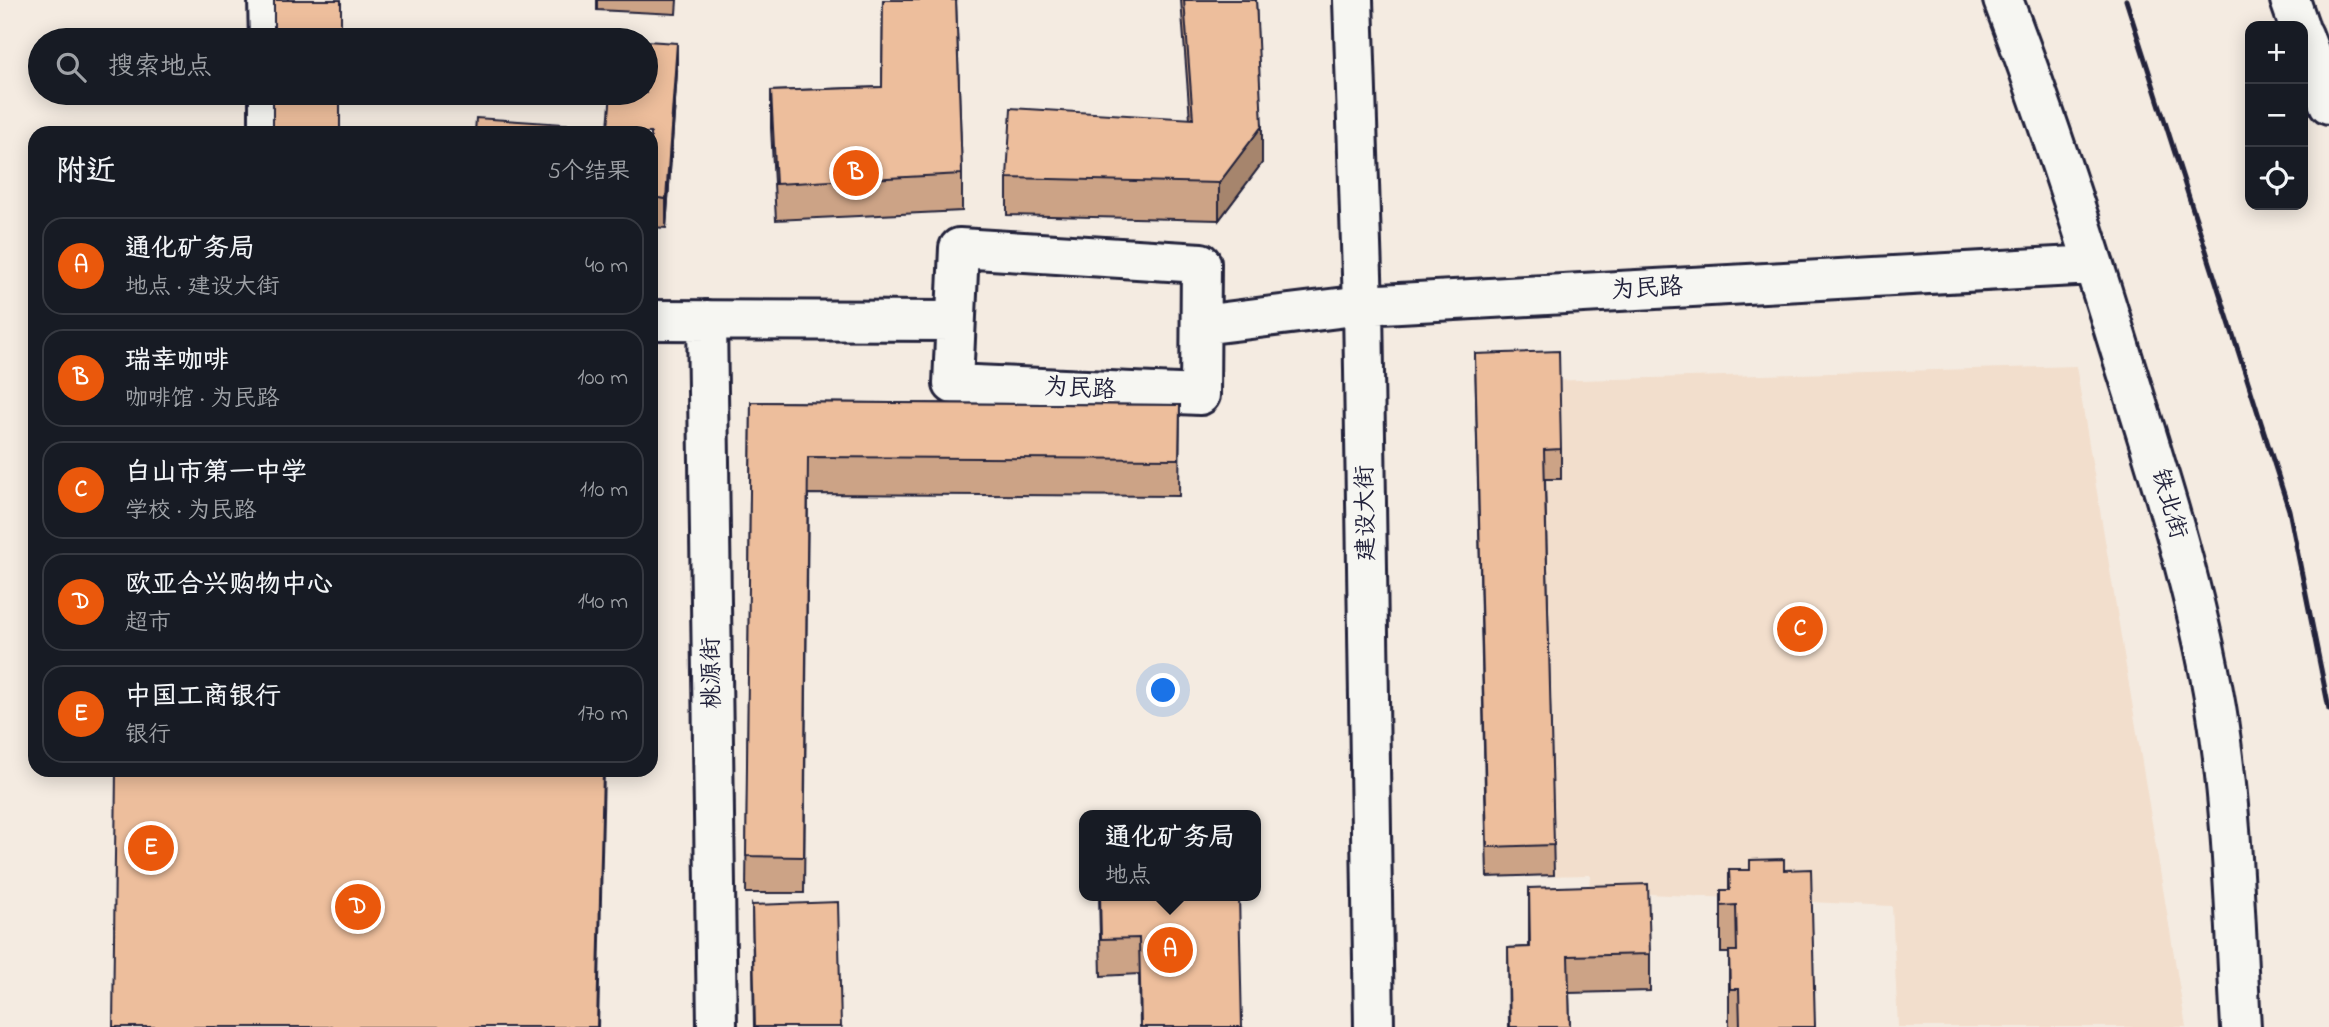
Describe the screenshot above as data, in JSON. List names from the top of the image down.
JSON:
{
  "streets": {
    "street": [
      "为民路",
      "铁北街",
      "建设大街",
      "桃源街"
    ]
  },
  "crossings": [
    ["为民路", "铁北街"],
    ["为民路", "建设大街"]
  ],
  "page": {
    "map_buttons": ["+", "−"],
    "search": "搜索地点",
    "heading": ["附近", "5个结果"],
    "pins": [
      "B",
      "C",
      "E",
      "D",
      "A"
    ],
    "list": [
      {
        "mark": "A",
        "name": "通化矿务局",
        "note": "地点 · 建设大街",
        "value": "40 m"
      },
      {
        "mark": "B",
        "name": "瑞幸咖啡",
        "note": "咖啡馆 · 为民路",
        "value": "100 m"
      },
      {
        "mark": "C",
        "name": "白山市第一中学",
        "note": "学校 · 为民路",
        "value": "110 m"
      },
      {
        "mark": "D",
        "name": "欧亚合兴购物中心",
        "note": "超市",
        "value": "140 m"
      },
      {
        "mark": "E",
        "name": "中国工商银行",
        "note": "银行",
        "value": "170 m"
      }
    ],
    "popup": ["通化矿务局", "地点"]
  }
}
